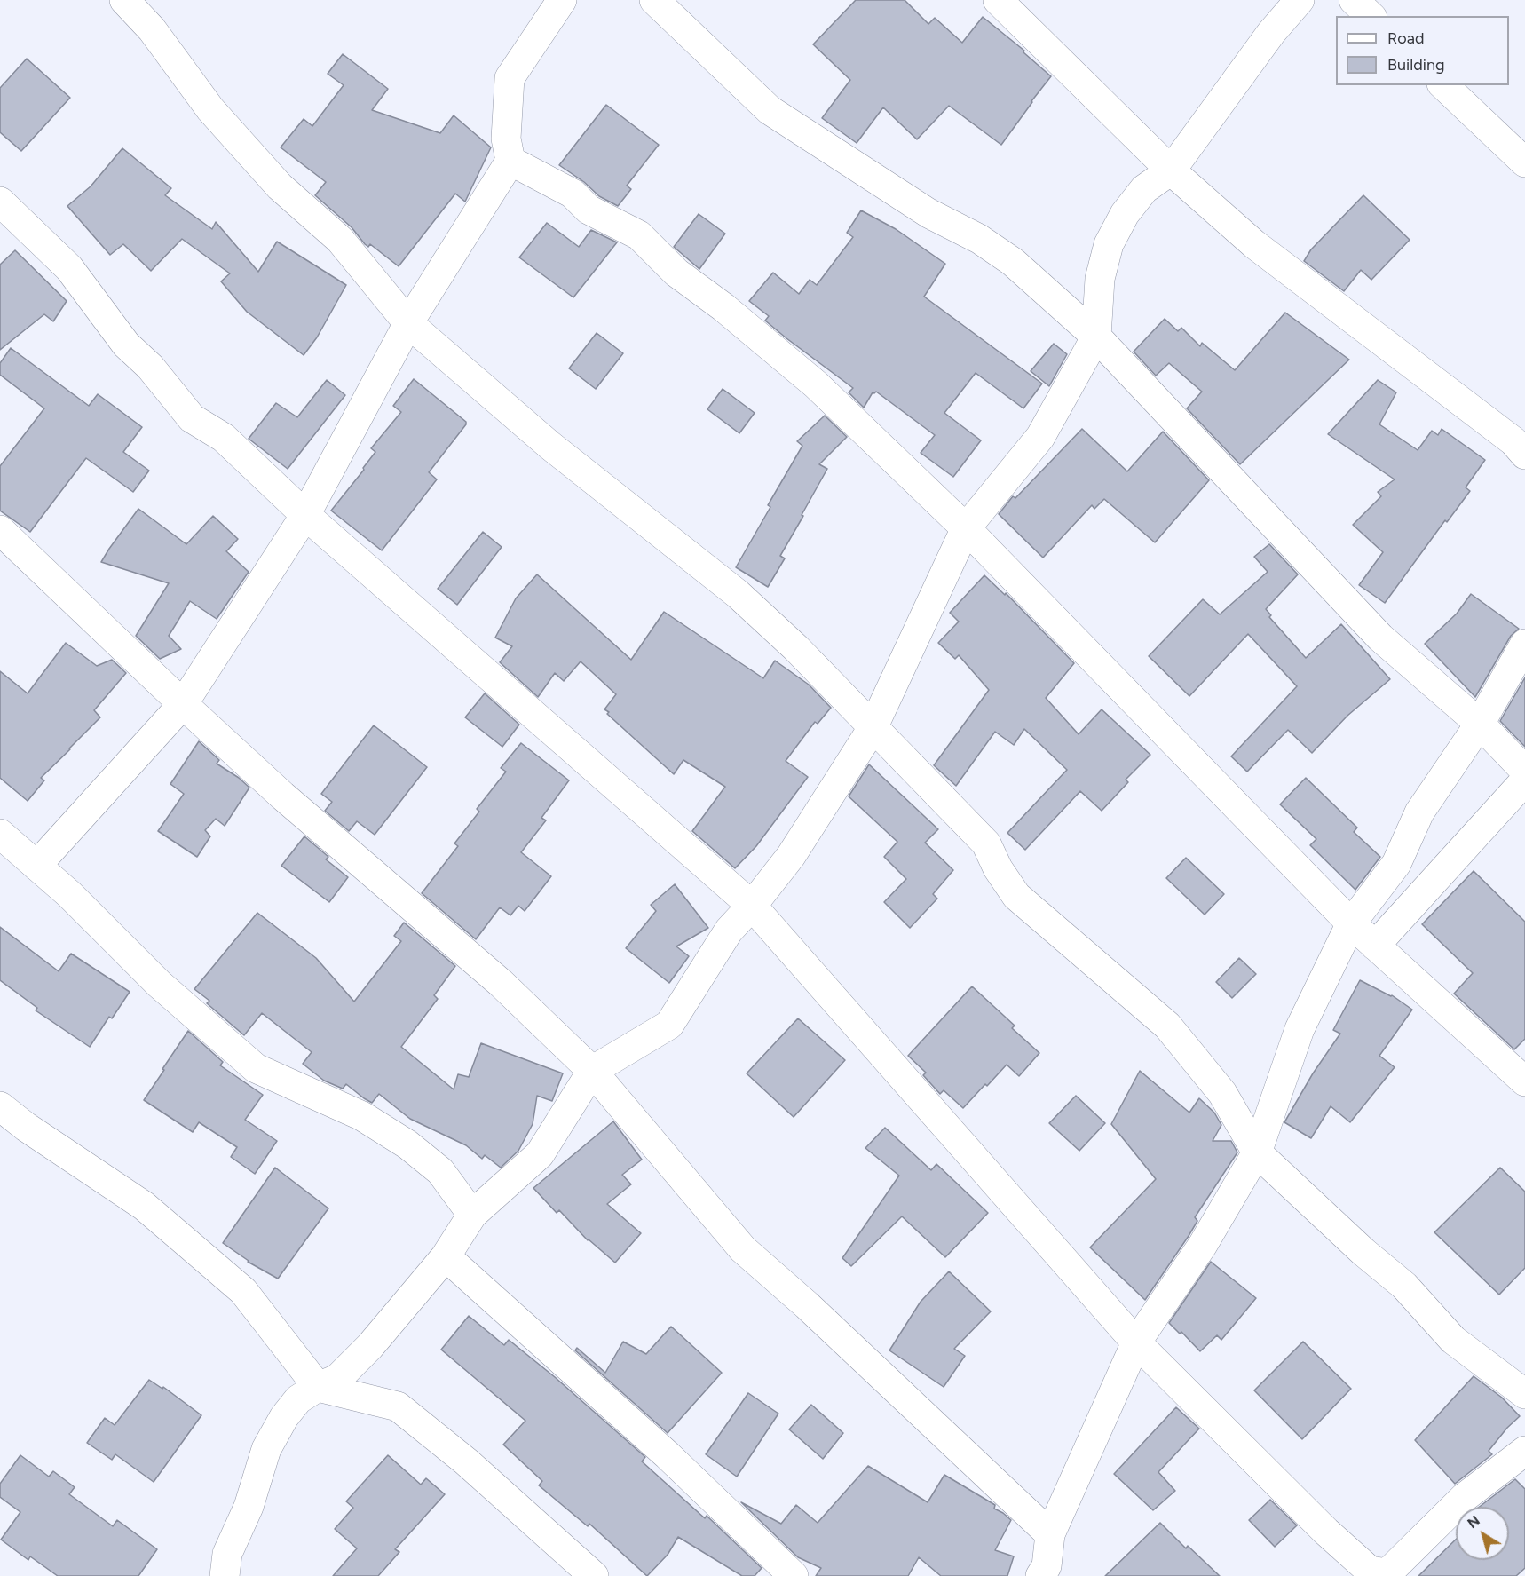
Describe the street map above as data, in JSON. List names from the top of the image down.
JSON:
{
  "legend": ["Road", "Building"],
  "north": "top left"
}
